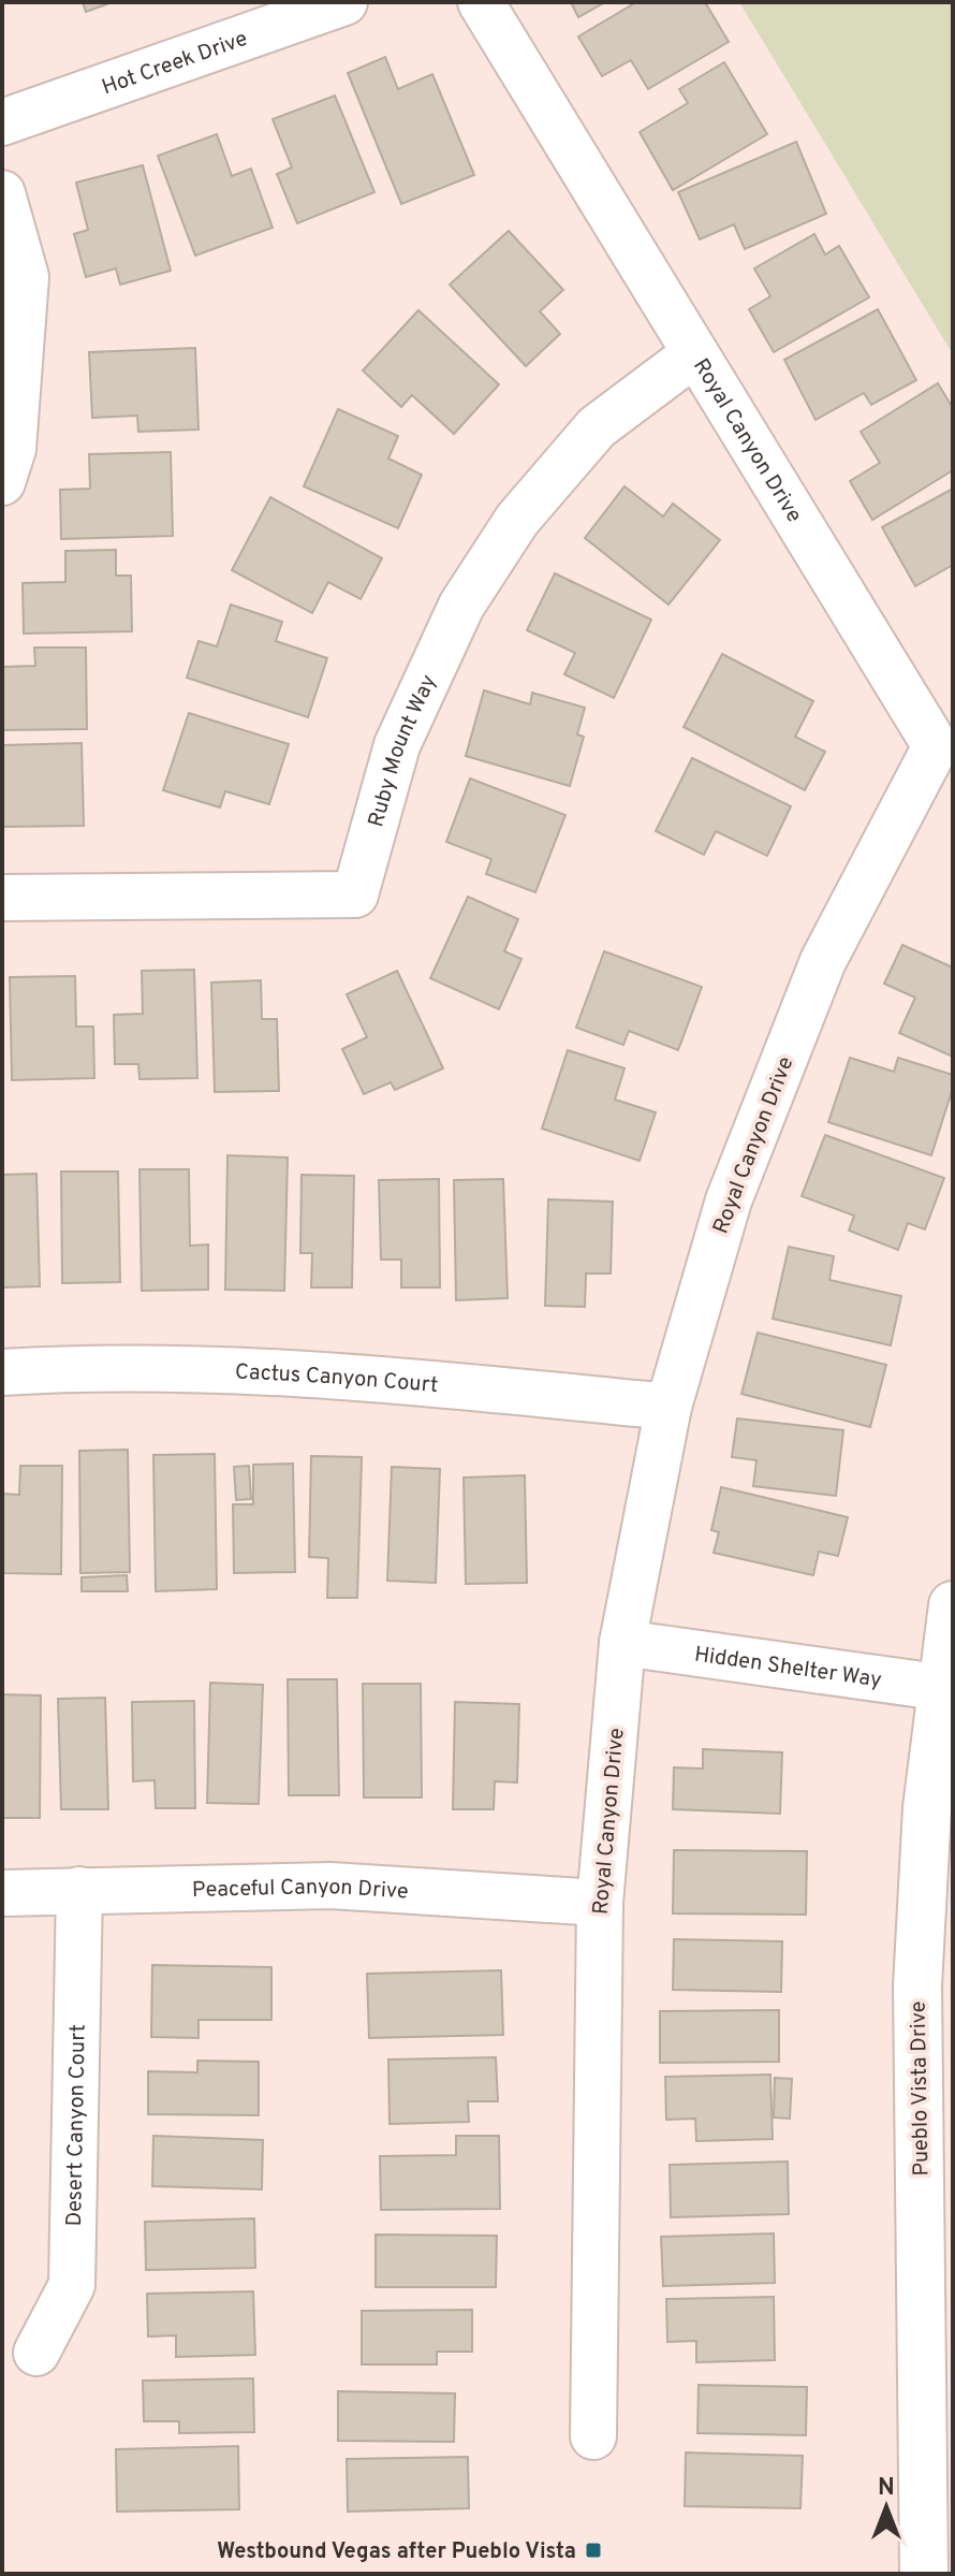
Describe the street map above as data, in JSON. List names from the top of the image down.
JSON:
{
  "streets": {
    "street": [
      "Hot Creek Drive",
      "Royal Canyon Drive",
      "Ruby Mount Way",
      "Cactus Canyon Court",
      "Hidden Shelter Way",
      "Peaceful Canyon Drive",
      "Pueblo Vista Drive",
      "Desert Canyon Court"
    ]
  },
  "crossings": [
    ["Royal Canyon Drive", "Ruby Mount Way"],
    ["Royal Canyon Drive", "Cactus Canyon Court"],
    ["Royal Canyon Drive", "Hidden Shelter Way"],
    ["Royal Canyon Drive", "Peaceful Canyon Drive"],
    ["Hidden Shelter Way", "Pueblo Vista Drive"],
    ["Peaceful Canyon Drive", "Desert Canyon Court"]
  ],
  "places": {
    "transit": ["Westbound Vegas after Pueblo Vista"]
  },
  "north": "top"
}
